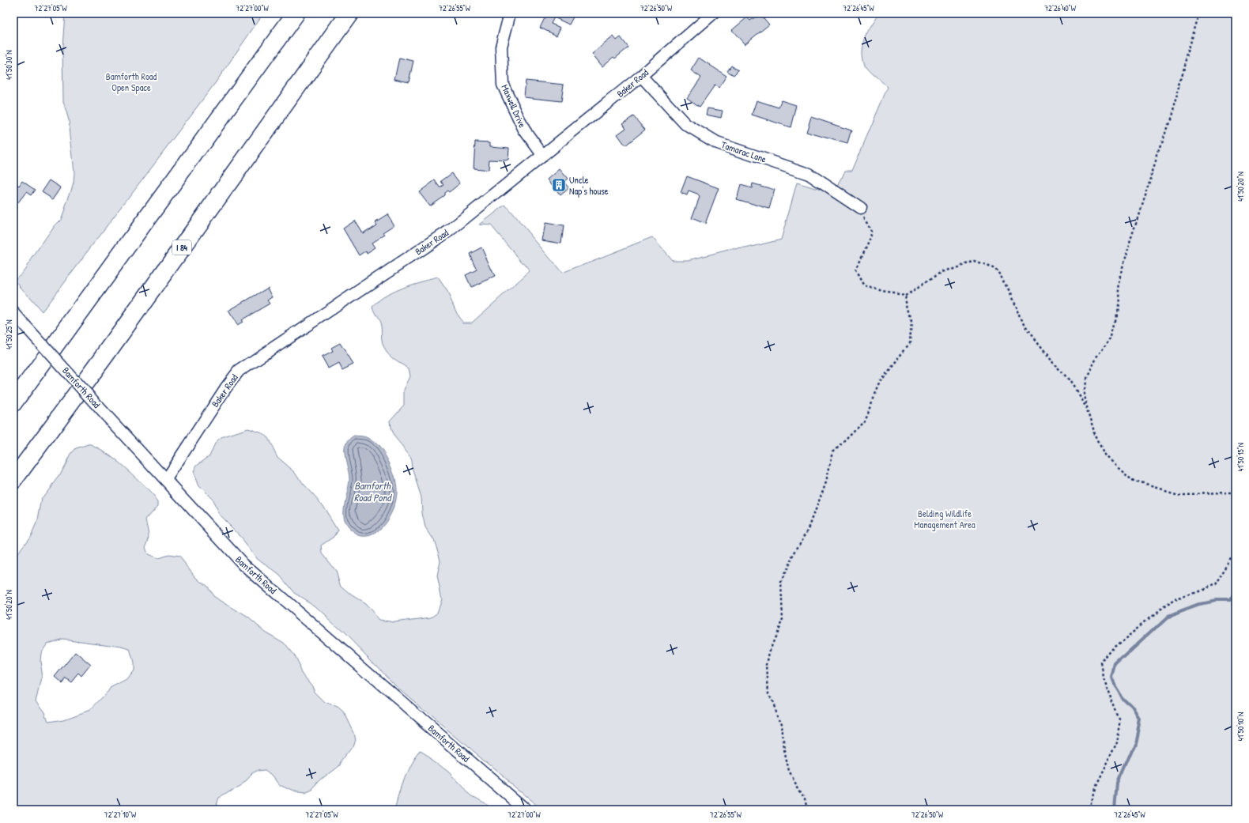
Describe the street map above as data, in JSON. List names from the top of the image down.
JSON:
{
  "streets": {
    "highway": ["I 84"],
    "street": [
      "Baker Road",
      "Maxwell Drive",
      "Tamarac Lane",
      "Bamforth Road"
    ]
  },
  "crossings": [
    ["Baker Road", "Maxwell Drive"],
    ["Baker Road", "Tamarac Lane"],
    ["Baker Road", "Bamforth Road"]
  ],
  "water": ["Bamforth Road Pond"],
  "parks": ["Bamforth Road Open Space", "Belding Wildlife Management Area"],
  "places": {
    "building": ["Uncle Nap's house"]
  },
  "coordinates": [
    "72°27'05\"W",
    "72°27'00\"W",
    "72°26'55\"W",
    "72°26'50\"W",
    "72°26'45\"W",
    "72°26'40\"W",
    "41°50'30\"N",
    "41°50'20\"N",
    "41°50'25\"N",
    "41°50'15\"N",
    "41°50'10\"N",
    "72°27'10\"W"
  ]
}
